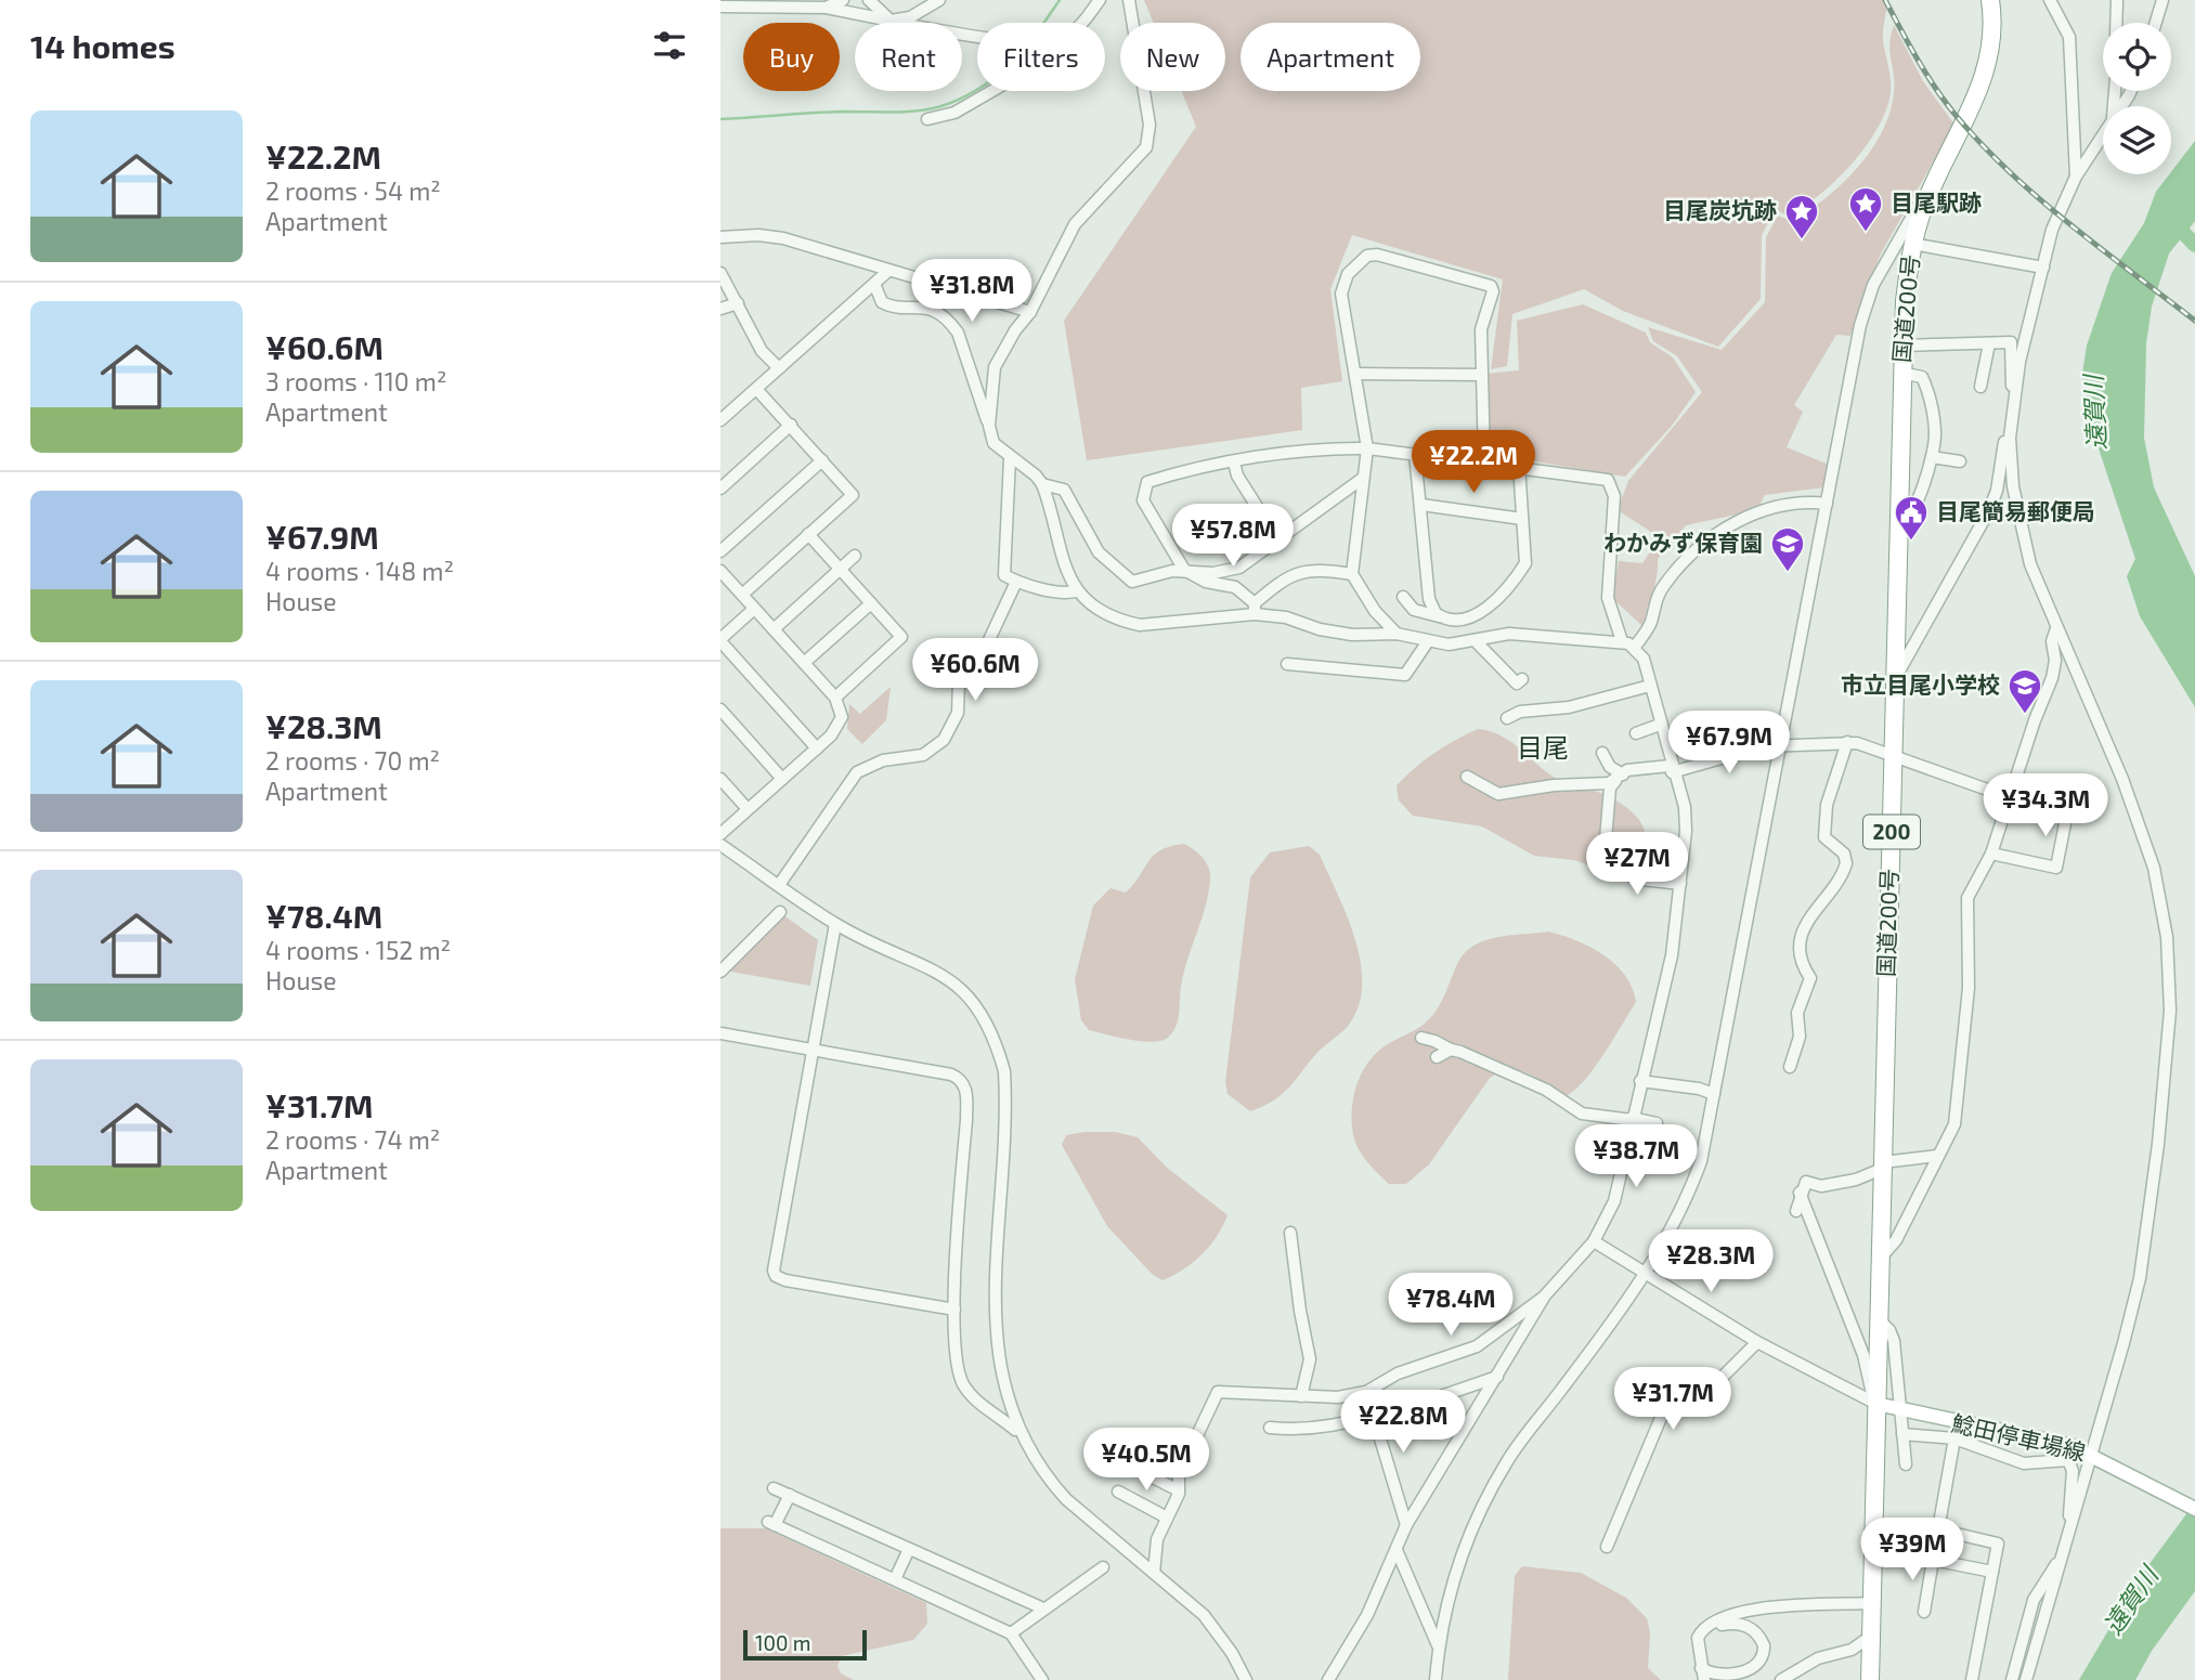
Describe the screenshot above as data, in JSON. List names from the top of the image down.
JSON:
{
  "streets": {
    "highway": ["国道200号", "200"],
    "main road": ["鯰田停車場線"]
  },
  "crossings": [
    ["国道200号", "鯰田停車場線"]
  ],
  "districts": ["目尾"],
  "water": ["遠賀川"],
  "places": {
    "place": ["目尾駅跡", "目尾炭坑跡"],
    "public building": ["目尾簡易郵便局"],
    "school or university": ["わかみず保育園", "市立目尾小学校"]
  },
  "scale_bar": "100 m",
  "page": {
    "heading": "14 homes",
    "chip": [
      "Buy",
      "Rent",
      "Filters",
      "New",
      "Apartment"
    ],
    "list": [
      {
        "name": "¥22.2M",
        "note": "2 rooms · 54 m² · Apartment"
      },
      {
        "name": "¥60.6M",
        "note": "3 rooms · 110 m² · Apartment"
      },
      {
        "name": "¥67.9M",
        "note": "4 rooms · 148 m² · House"
      },
      {
        "name": "¥28.3M",
        "note": "2 rooms · 70 m² · Apartment"
      },
      {
        "name": "¥78.4M",
        "note": "4 rooms · 152 m² · House"
      },
      {
        "name": "¥31.7M",
        "note": "2 rooms · 74 m² · Apartment"
      }
    ],
    "price": [
      "¥31.8M",
      "¥22.2M",
      "¥57.8M",
      "¥60.6M",
      "¥67.9M",
      "¥34.3M",
      "¥27M",
      "¥38.7M",
      "¥28.3M",
      "¥78.4M",
      "¥31.7M",
      "¥22.8M",
      "¥40.5M",
      "¥39M"
    ],
    "scale": "100 m"
  }
}
